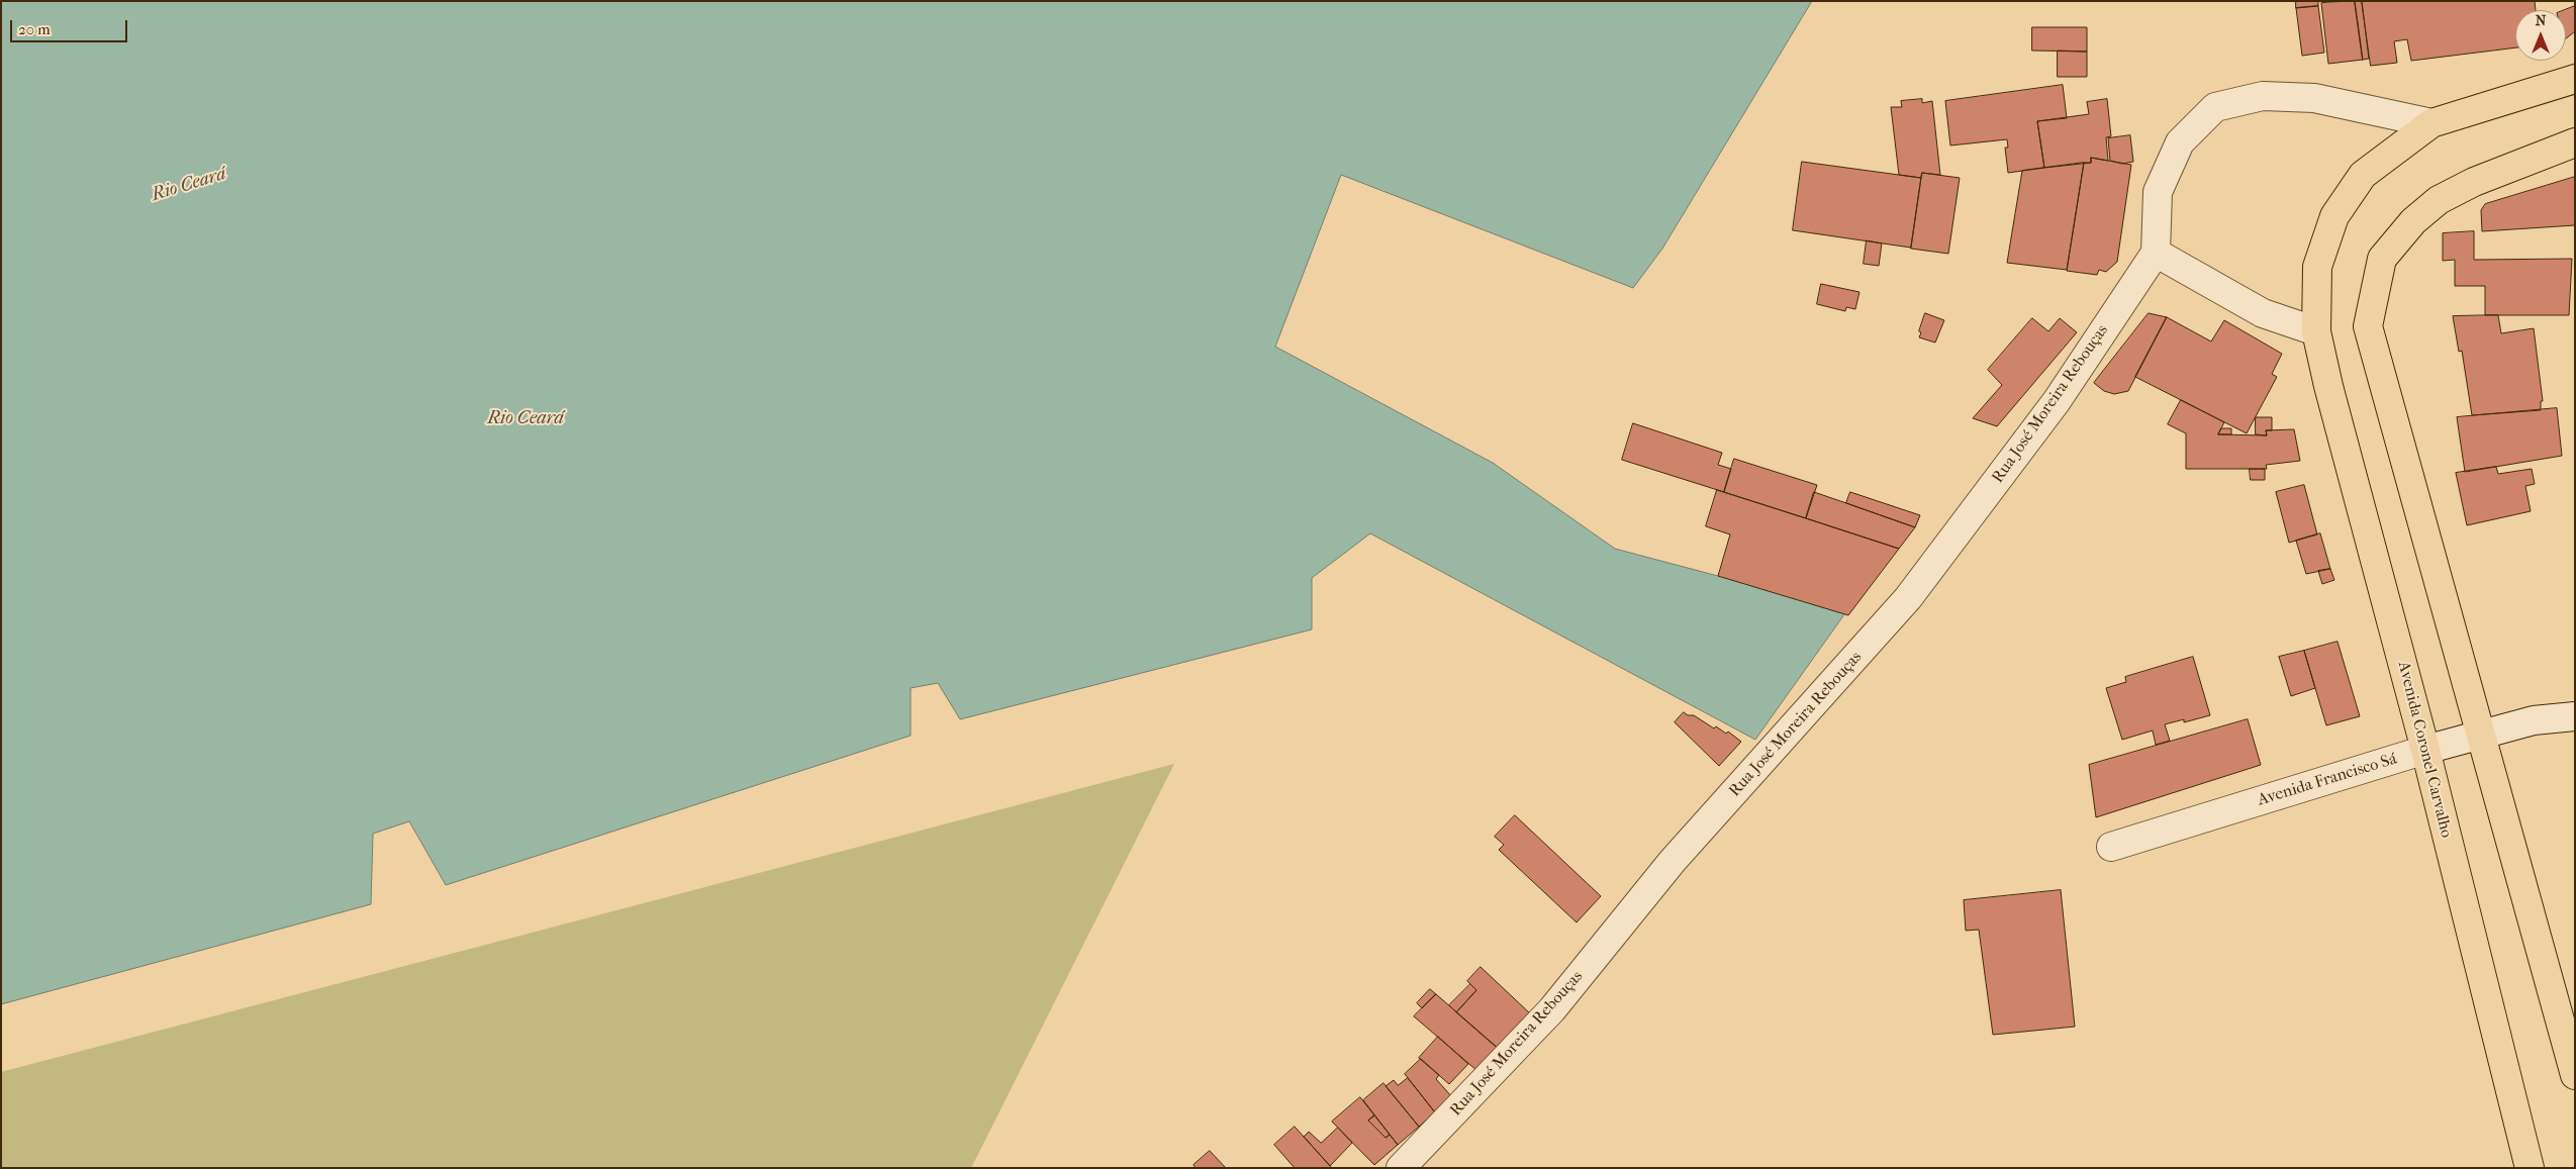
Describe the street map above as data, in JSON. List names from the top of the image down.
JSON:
{
  "streets": {
    "main road": ["Avenida Coronel Carvalho"],
    "street": ["Rua José Moreira Rebouças", "Avenida Francisco Sá"]
  },
  "crossings": [
    ["Avenida Coronel Carvalho", "Avenida Francisco Sá"]
  ],
  "water": ["Rio Ceará"],
  "scale_bar": "20 m",
  "north": "top"
}
